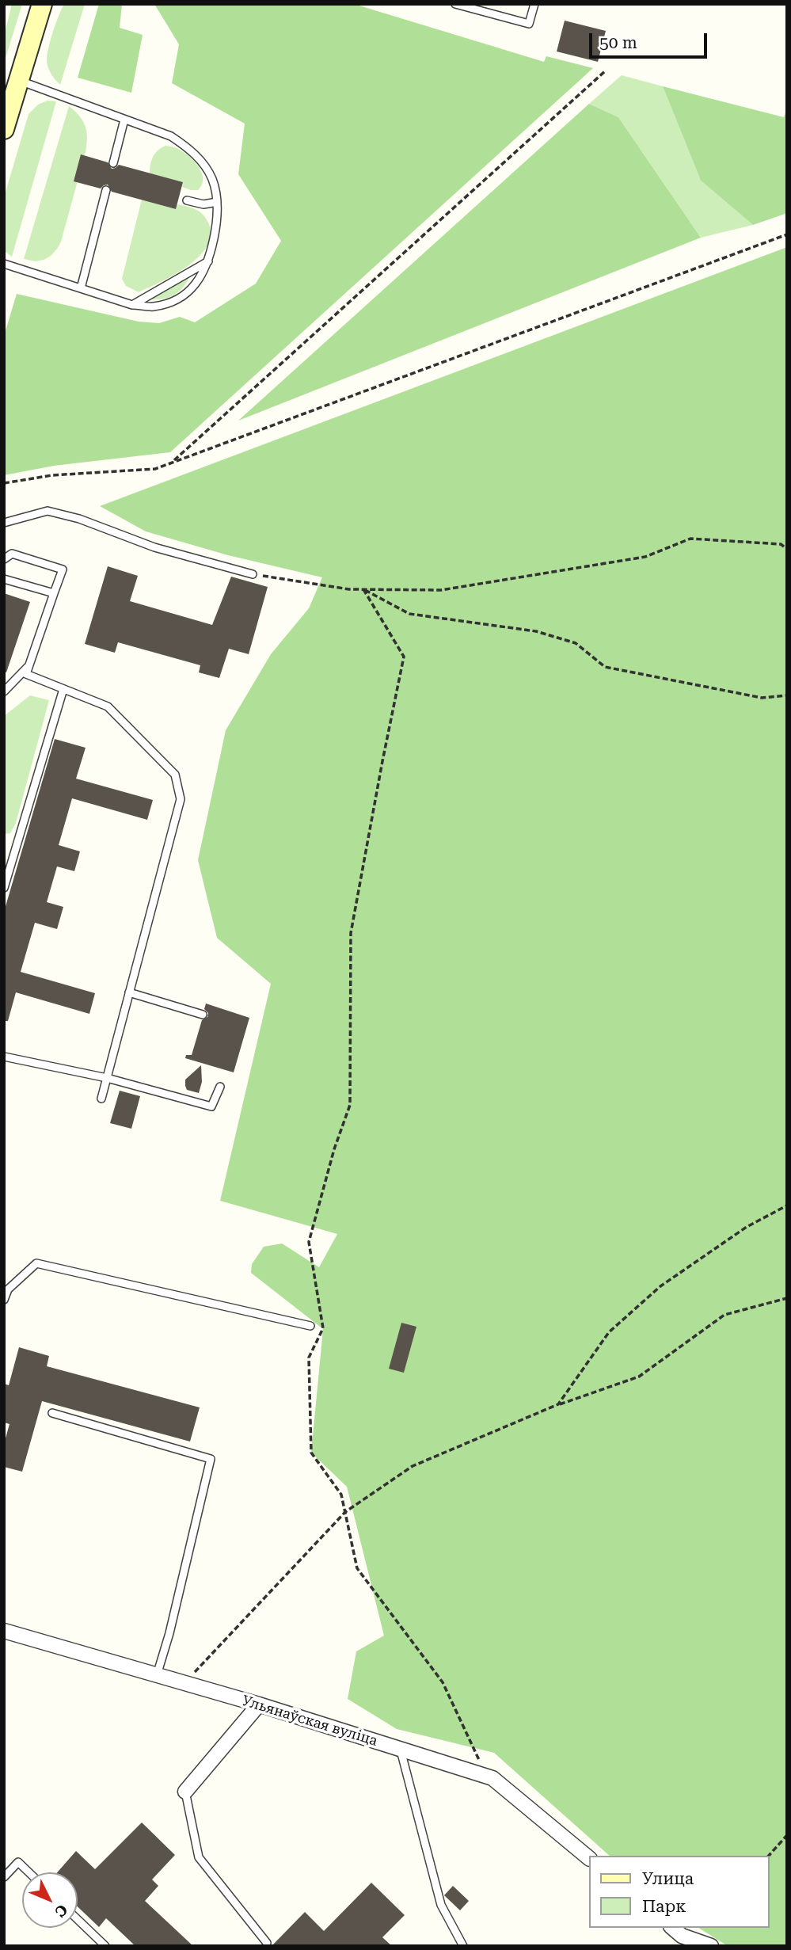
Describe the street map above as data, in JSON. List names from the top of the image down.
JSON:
{
  "streets": {
    "street": ["Ульянаўская вуліца"]
  },
  "legend": ["Улица", "Парк"],
  "scale_bar": "50 m",
  "north": "bottom right"
}
